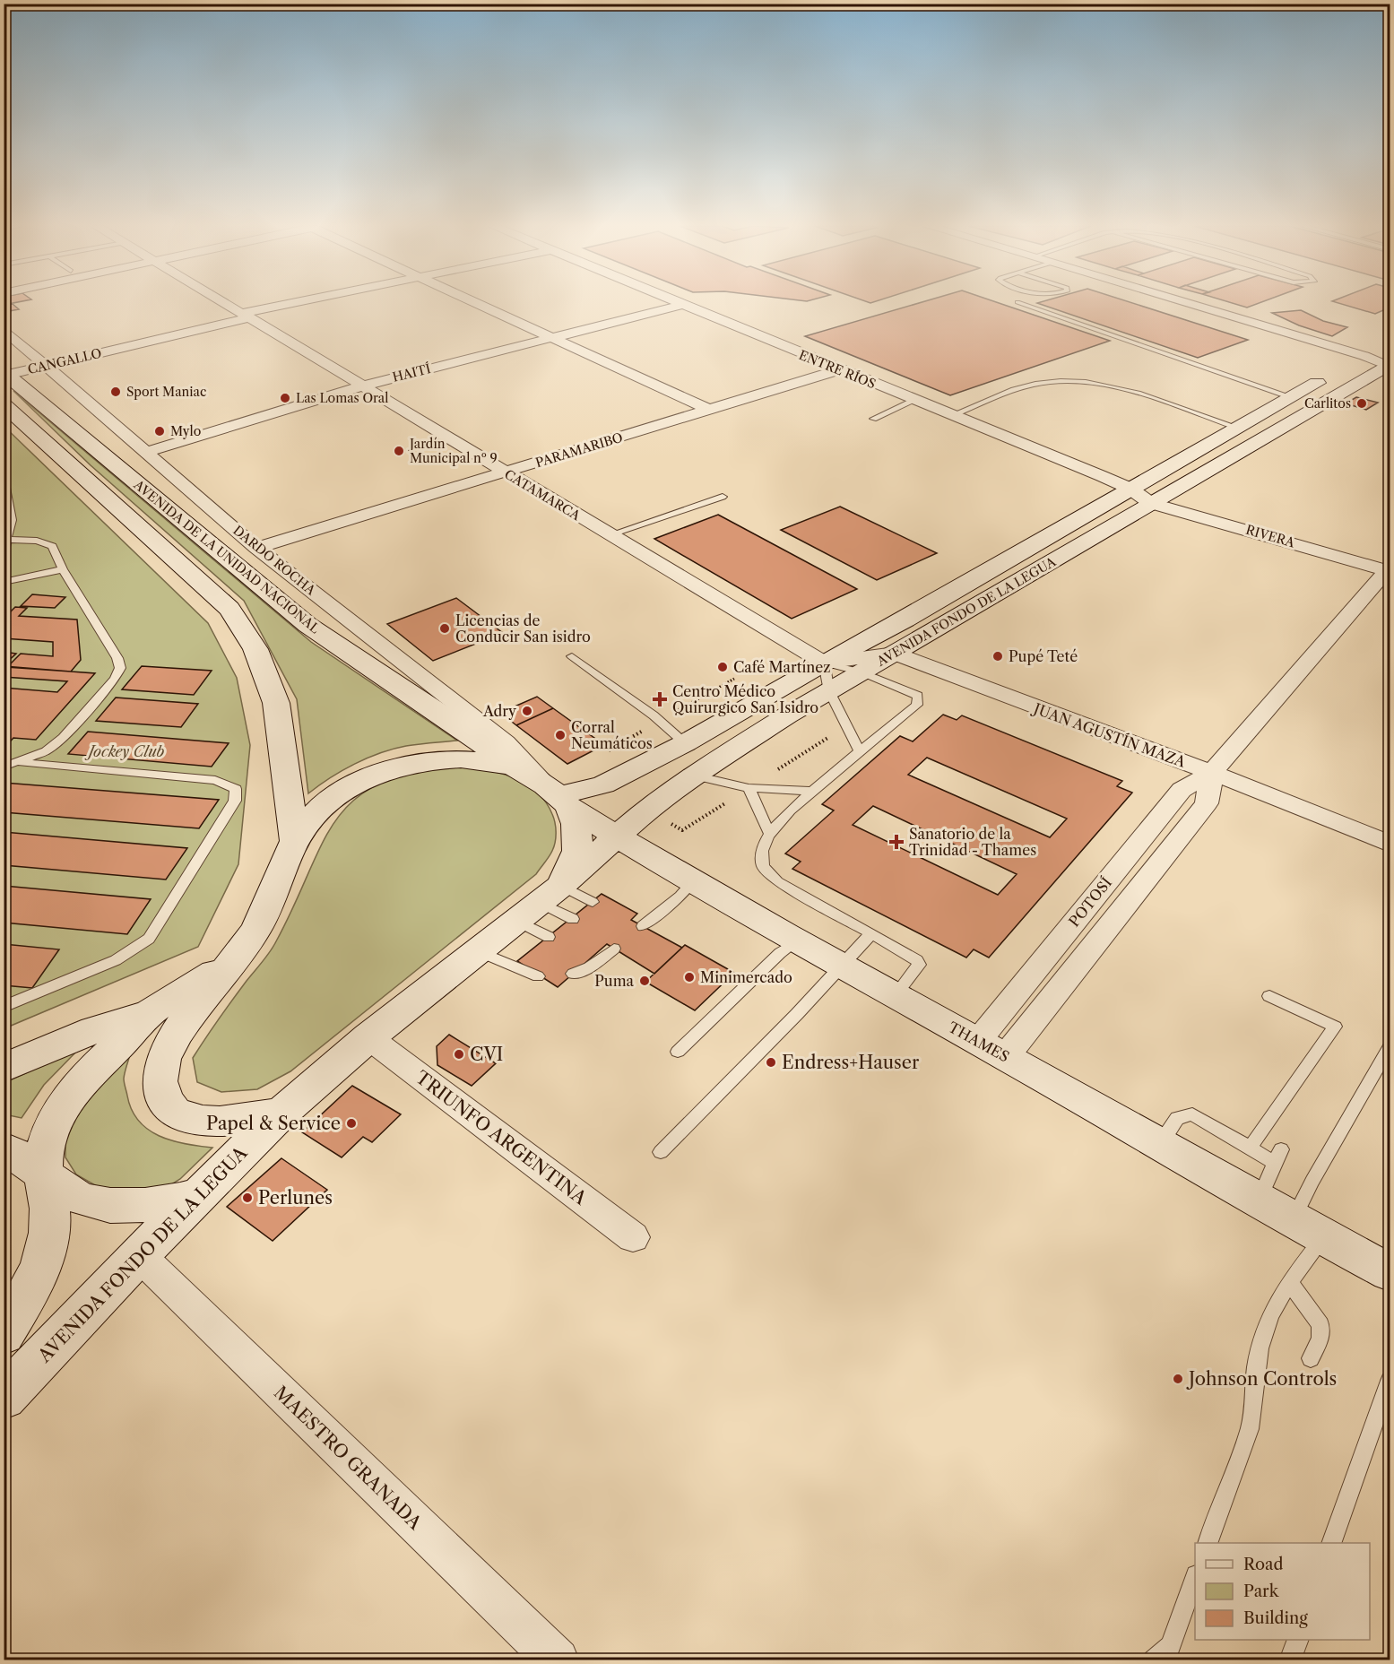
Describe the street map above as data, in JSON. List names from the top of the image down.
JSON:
{
  "streets": {
    "main road": ["AVENIDA DE LA UNIDAD NACIONAL", "AVENIDA FONDO DE LA LEGUA", "THAMES"],
    "street": [
      "CANGALLO",
      "ENTRE RÍOS",
      "HAITÍ",
      "PARAMARIBO",
      "CATAMARCA",
      "RIVERA",
      "DARDO ROCHA",
      "JUAN AGUSTÍN MAZA",
      "POTOSÍ",
      "TRIUNFO ARGENTINA",
      "MAESTRO GRANADA"
    ]
  },
  "crossings": [
    ["CANGALLO", "CATAMARCA"],
    ["CANGALLO", "AVENIDA DE LA UNIDAD NACIONAL"],
    ["CANGALLO", "DARDO ROCHA"],
    ["ENTRE RÍOS", "HAITÍ"],
    ["ENTRE RÍOS", "PARAMARIBO"],
    ["ENTRE RÍOS", "RIVERA"],
    ["ENTRE RÍOS", "AVENIDA FONDO DE LA LEGUA"],
    ["HAITÍ", "CATAMARCA"],
    ["HAITÍ", "DARDO ROCHA"],
    ["PARAMARIBO", "CATAMARCA"],
    ["PARAMARIBO", "DARDO ROCHA"],
    ["CATAMARCA", "AVENIDA FONDO DE LA LEGUA"],
    ["CATAMARCA", "JUAN AGUSTÍN MAZA"],
    ["RIVERA", "AVENIDA FONDO DE LA LEGUA"],
    ["AVENIDA DE LA UNIDAD NACIONAL", "THAMES"],
    ["DARDO ROCHA", "AVENIDA FONDO DE LA LEGUA"],
    ["DARDO ROCHA", "THAMES"],
    ["AVENIDA FONDO DE LA LEGUA", "JUAN AGUSTÍN MAZA"],
    ["AVENIDA FONDO DE LA LEGUA", "THAMES"],
    ["AVENIDA FONDO DE LA LEGUA", "TRIUNFO ARGENTINA"],
    ["AVENIDA FONDO DE LA LEGUA", "MAESTRO GRANADA"],
    ["JUAN AGUSTÍN MAZA", "POTOSÍ"],
    ["POTOSÍ", "THAMES"]
  ],
  "parks": ["Jockey Club"],
  "places": {
    "other": [
      "Sport Maniac",
      "Las Lomas Oral",
      "Carlitos",
      "Mylo",
      "Jardín Municipal nº 9",
      "Licencias de Conducir San isidro",
      "Pupé Teté",
      "Café Martínez",
      "Adry",
      "Corral Neumáticos",
      "Minimercado",
      "Puma",
      "CVI",
      "Endress+Hauser",
      "Papel & Service",
      "Perlunes",
      "Johnson Controls"
    ],
    "health": ["Centro Médico Quirurgico San Isidro", "Sanatorio de la Trinidad - Thames"]
  },
  "legend": ["Road", "Park", "Building"]
}
